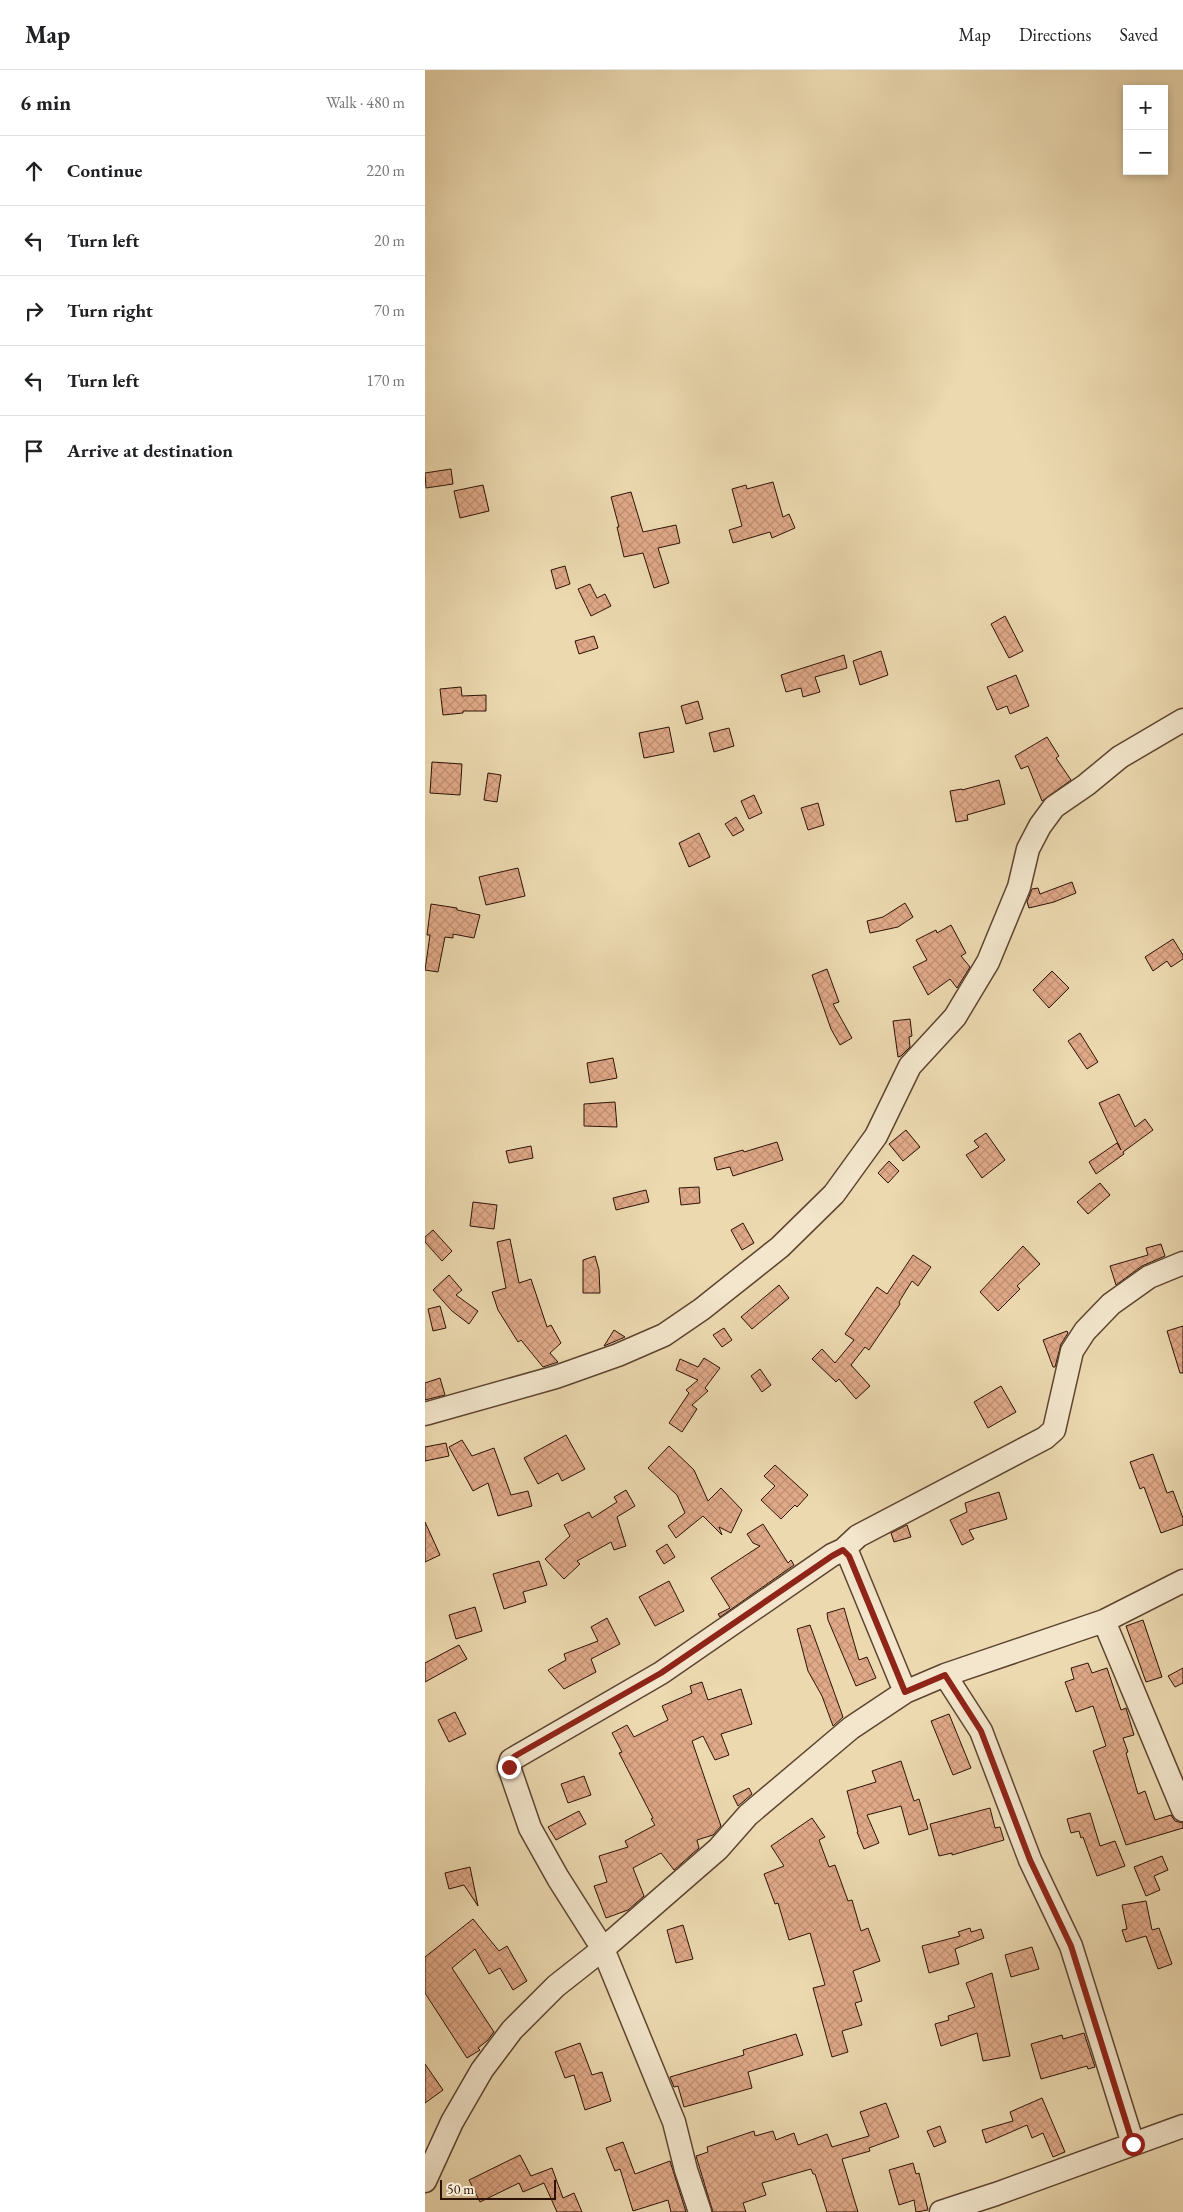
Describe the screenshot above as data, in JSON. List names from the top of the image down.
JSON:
{
  "scale_bar": "50 m",
  "page": {
    "header": "Map",
    "nav": ["Map", "Directions", "Saved"],
    "heading": ["6 min", "Walk · 480 m"],
    "map_buttons": ["+", "−"],
    "list": [
      ["Continue", "220 m"],
      ["Turn left", "20 m"],
      ["Turn right", "70 m"],
      ["Turn left", "170 m"],
      "Arrive at destination"
    ],
    "scale": "50 m"
  }
}
